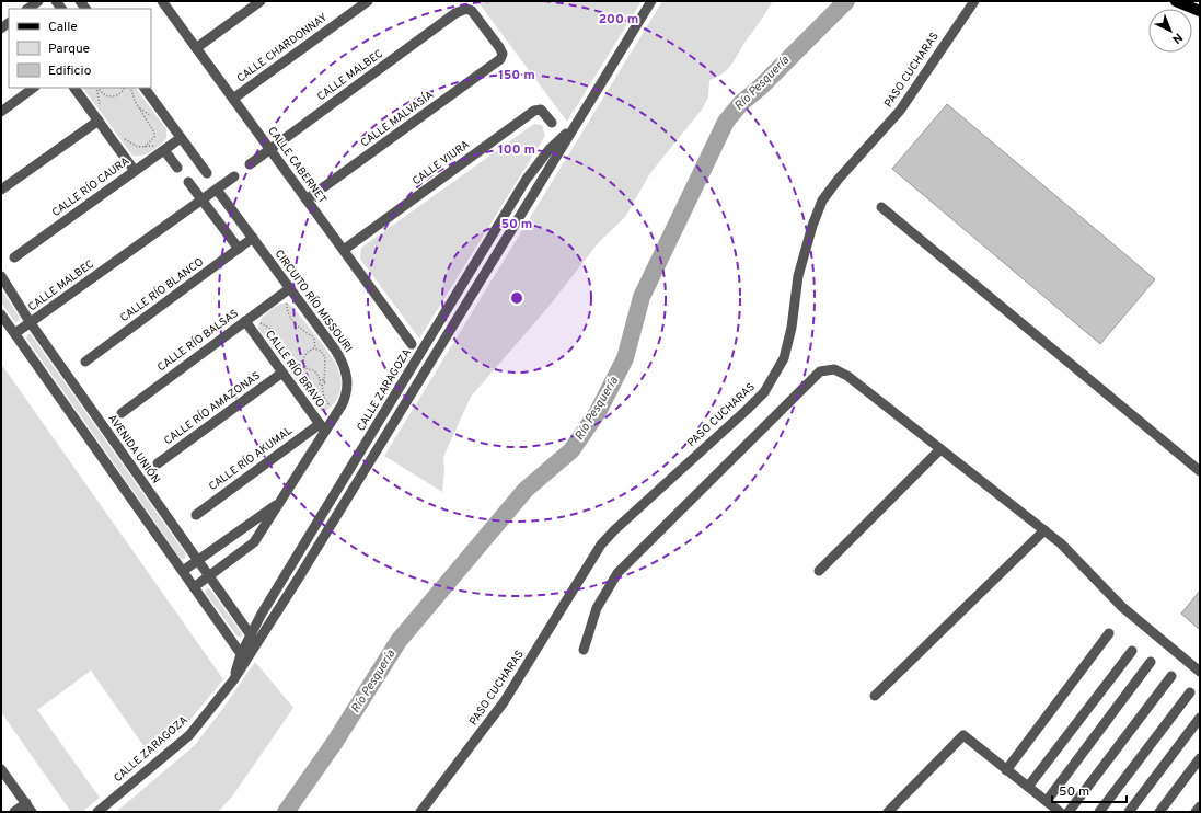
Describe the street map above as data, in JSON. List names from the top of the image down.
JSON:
{
  "streets": {
    "street": [
      "CALLE CHARDONNAY",
      "PASO CUCHARAS",
      "CALLE MALBEC",
      "CALLE MALVASÍA",
      "CALLE VIURA",
      "CALLE CABERNET",
      "CALLE RÍO CAURA",
      "CALLE RÍO BLANCO",
      "CIRCUITO RÍO MISSOURI",
      "CALLE RÍO BALSAS",
      "CALLE RÍO BRAVO",
      "CALLE ZARAGOZA",
      "CALLE RÍO AMAZONAS",
      "AVENIDA UNIÓN",
      "CALLE RÍO AKUMAL"
    ]
  },
  "crossings": [
    ["CALLE CHARDONNAY", "CALLE CABERNET"],
    ["CALLE MALBEC", "CALLE MALVASÍA"],
    ["CALLE MALBEC", "CALLE CABERNET"],
    ["CALLE MALBEC", "CIRCUITO RÍO MISSOURI"],
    ["CALLE MALBEC", "AVENIDA UNIÓN"],
    ["CALLE MALVASÍA", "CALLE CABERNET"],
    ["CALLE VIURA", "CALLE CABERNET"],
    ["CALLE RÍO BLANCO", "CIRCUITO RÍO MISSOURI"],
    ["CIRCUITO RÍO MISSOURI", "CALLE RÍO BALSAS"],
    ["CIRCUITO RÍO MISSOURI", "CALLE RÍO BRAVO"],
    ["CIRCUITO RÍO MISSOURI", "AVENIDA UNIÓN"],
    ["CIRCUITO RÍO MISSOURI", "CALLE RÍO AKUMAL"],
    ["CALLE RÍO BALSAS", "CALLE RÍO BRAVO"],
    ["CALLE RÍO BRAVO", "CALLE RÍO AMAZONAS"],
    ["CALLE RÍO BRAVO", "CALLE RÍO AKUMAL"],
    ["CALLE ZARAGOZA", "AVENIDA UNIÓN"]
  ],
  "water": ["Río Pesquería"],
  "legend": ["Calle", "Parque", "Edificio"],
  "scale_bar": "50 m",
  "north": "bottom right",
  "rings": [
    "200 m",
    "150 m",
    "100 m",
    "50 m"
  ]
}
